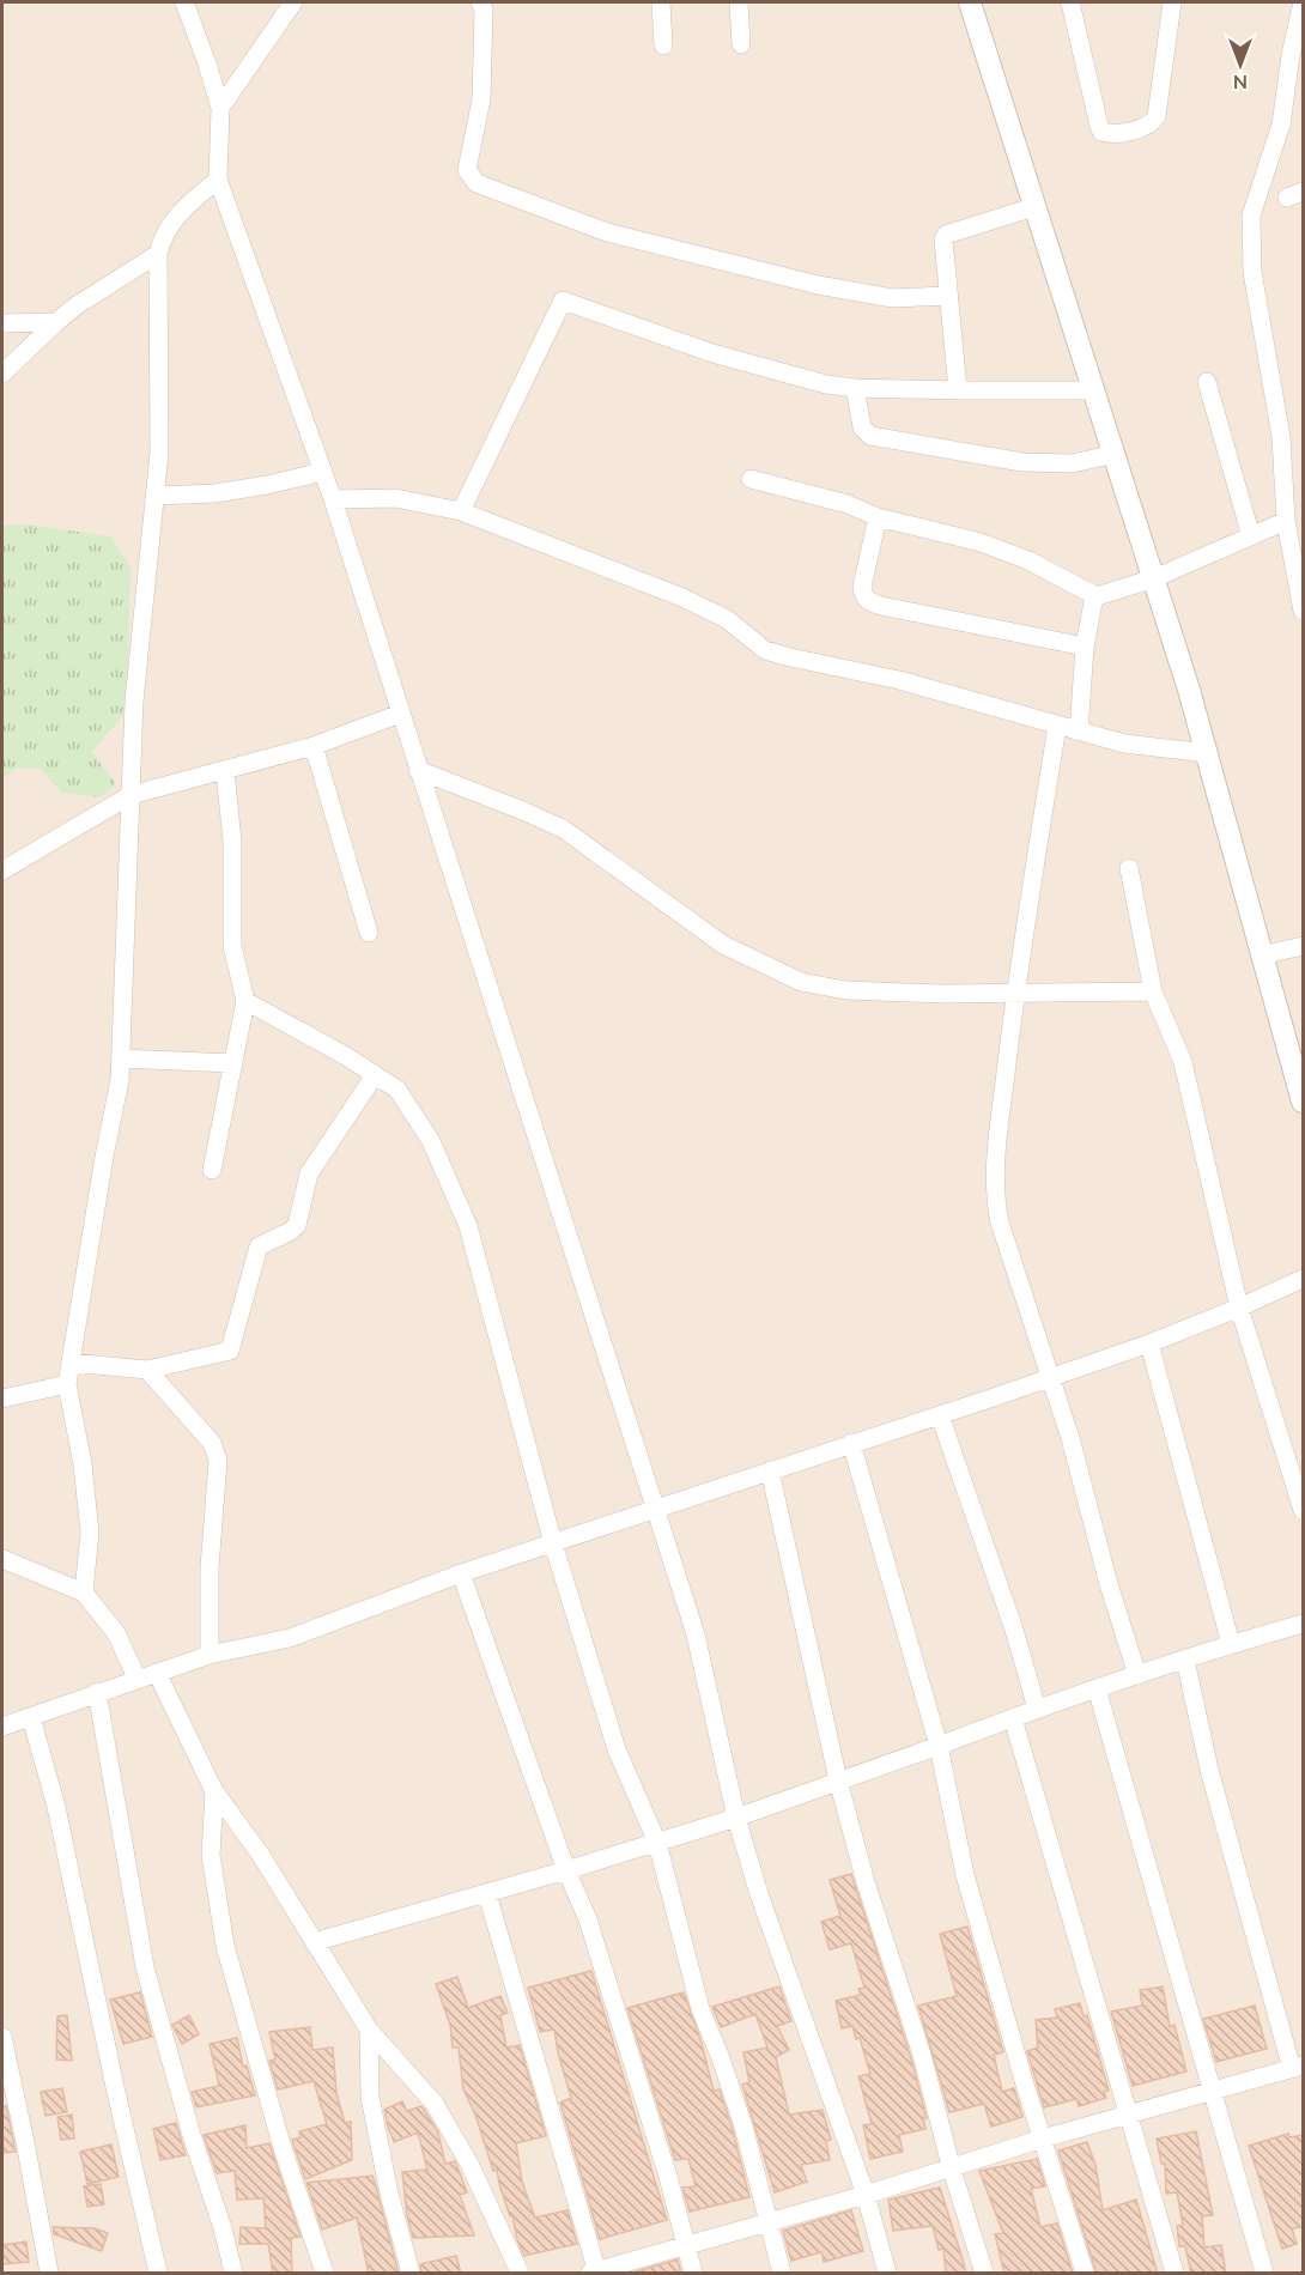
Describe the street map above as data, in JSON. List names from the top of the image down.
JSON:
{
  "north": "bottom"
}
